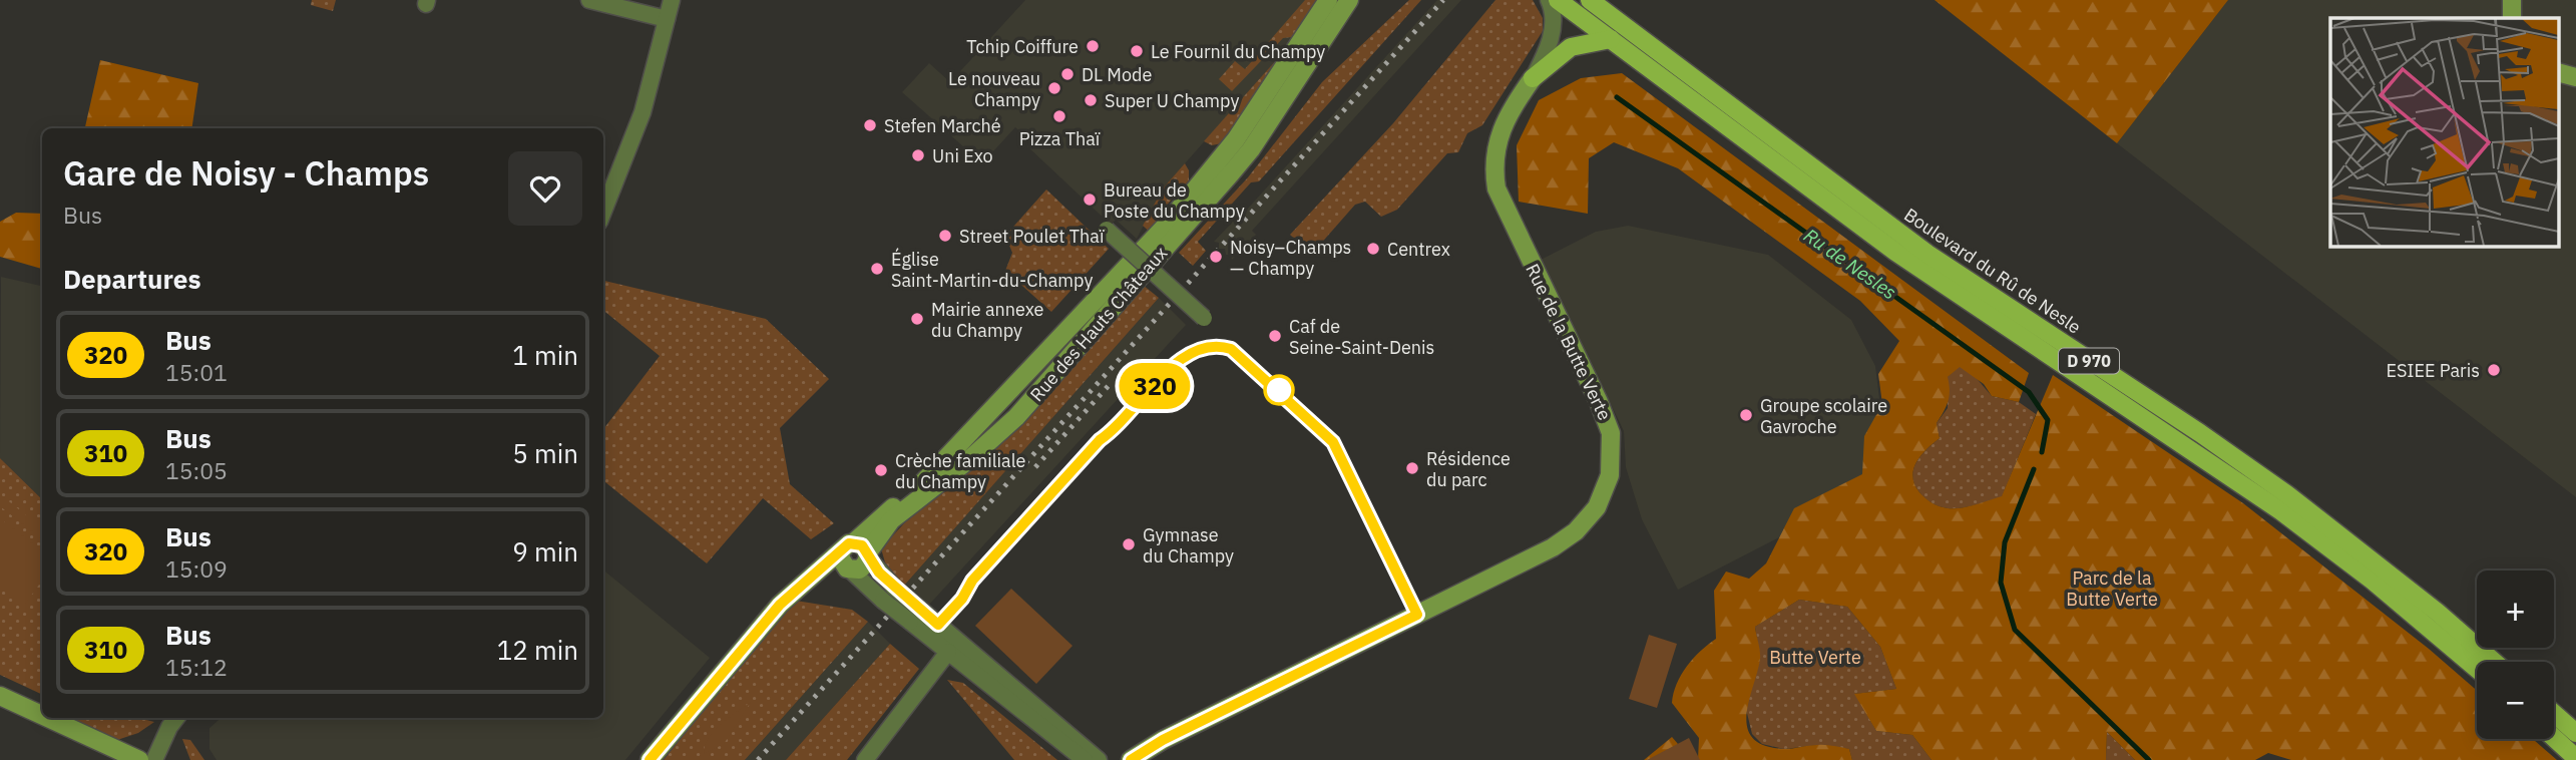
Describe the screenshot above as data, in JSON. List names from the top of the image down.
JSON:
{
  "streets": {
    "main road": ["Boulevard du Rû de Nesle", "D 970"],
    "street": ["Rue des Hauts Châteaux", "Rue de la Butte Verte"]
  },
  "water": ["Ru de Nesles"],
  "parks": ["Parc de la Butte Verte", "Butte Verte"],
  "places": [
    "Tchip Coiffure",
    "Le Fournil du Champy",
    "DL Mode",
    "Le nouveau Champy",
    "Super U Champy",
    "Pizza Thaï",
    "Stefen Marché",
    "Uni Exo",
    "Bureau de Poste du Champy",
    "Street Poulet Thaï",
    "Centrex",
    "Noisy–Champs — Champy",
    "Église Saint-Martin-du-Champy",
    "Mairie annexe du Champy",
    "Caf de Seine-Saint-Denis",
    "ESIEE Paris",
    "Groupe scolaire Gavroche",
    "Résidence du parc",
    "Crèche familiale du Champy",
    "Gymnase du Champy"
  ],
  "lines": ["bus line 320"],
  "page": {
    "on_map": "320",
    "heading": [
      ["Gare de Noisy - Champs", "Bus"],
      "Departures"
    ],
    "list": [
      {
        "mark": "320",
        "name": "Bus",
        "note": "15:01",
        "value": "1 min"
      },
      {
        "mark": "310",
        "name": "Bus",
        "note": "15:05",
        "value": "5 min"
      },
      {
        "mark": "320",
        "name": "Bus",
        "note": "15:09",
        "value": "9 min"
      },
      {
        "mark": "310",
        "name": "Bus",
        "note": "15:12",
        "value": "12 min"
      }
    ],
    "map_buttons": ["+", "−"]
  }
}
